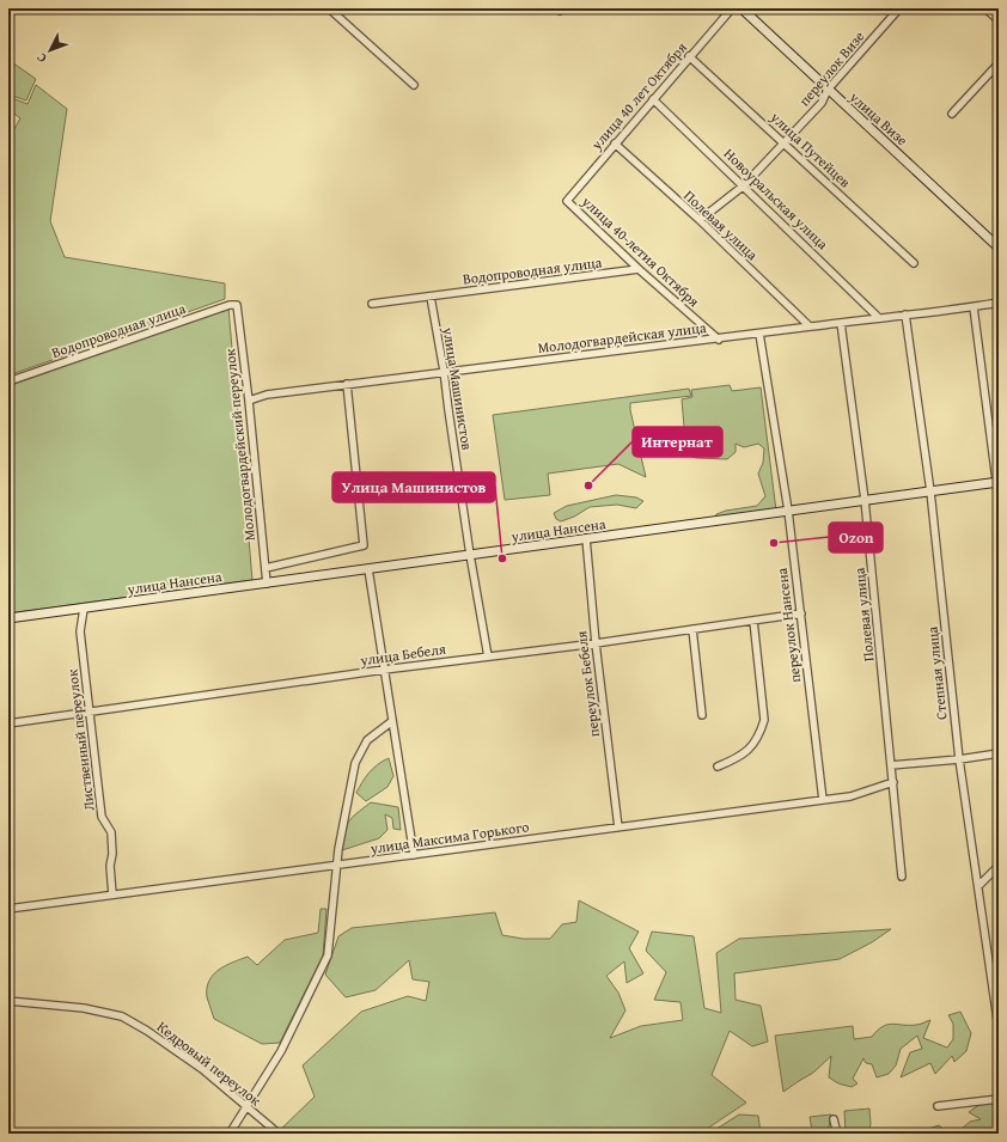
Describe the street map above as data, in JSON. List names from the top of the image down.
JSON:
{
  "streets": {
    "main road": ["улица Визе", "улица Нансена"],
    "street": [
      "переулок Визе",
      "улица 40 лет Октября",
      "улица Путейцев",
      "Новоуральская улица",
      "Полевая улица",
      "улица 40-летия Октября",
      "Водопроводная улица",
      "Молодогвардейская улица",
      "улица Машинистов",
      "Молодогвардейский переулок",
      "переулок Нансена",
      "улица Бебеля",
      "Степная улица",
      "переулок Бебеля",
      "Лиственный переулок",
      "улица Максима Горького",
      "Кедровый переулок"
    ]
  },
  "crossings": [
    ["переулок Визе", "улица Визе"],
    ["переулок Визе", "улица Путейцев"],
    ["переулок Визе", "Новоуральская улица"],
    ["переулок Визе", "Полевая улица"],
    ["улица 40 лет Октября", "улица Путейцев"],
    ["улица 40 лет Октября", "Новоуральская улица"],
    ["улица 40 лет Октября", "Полевая улица"],
    ["улица 40 лет Октября", "улица 40-летия Октября"],
    ["Новоуральская улица", "Молодогвардейская улица"],
    ["Полевая улица", "Молодогвардейская улица"],
    ["Полевая улица", "улица Нансена"],
    ["Полевая улица", "улица Максима Горького"],
    ["улица 40-летия Октября", "Водопроводная улица"],
    ["улица 40-летия Октября", "Молодогвардейская улица"],
    ["Водопроводная улица", "улица Машинистов"],
    ["Водопроводная улица", "Молодогвардейский переулок"],
    ["Молодогвардейская улица", "улица Машинистов"],
    ["Молодогвардейская улица", "Молодогвардейский переулок"],
    ["Молодогвардейская улица", "переулок Нансена"],
    ["Молодогвардейская улица", "Степная улица"],
    ["улица Машинистов", "улица Нансена"],
    ["улица Машинистов", "улица Бебеля"],
    ["Молодогвардейский переулок", "улица Нансена"],
    ["улица Нансена", "переулок Нансена"],
    ["улица Нансена", "Степная улица"],
    ["улица Нансена", "переулок Бебеля"],
    ["улица Нансена", "Лиственный переулок"],
    ["переулок Нансена", "улица Бебеля"],
    ["переулок Нансена", "улица Максима Горького"],
    ["улица Бебеля", "переулок Бебеля"],
    ["улица Бебеля", "Лиственный переулок"],
    ["переулок Бебеля", "улица Максима Горького"],
    ["Лиственный переулок", "улица Максима Горького"]
  ],
  "places": ["Интернат", "Ozon", "Улица Машинистов"],
  "north": "bottom left"
}
